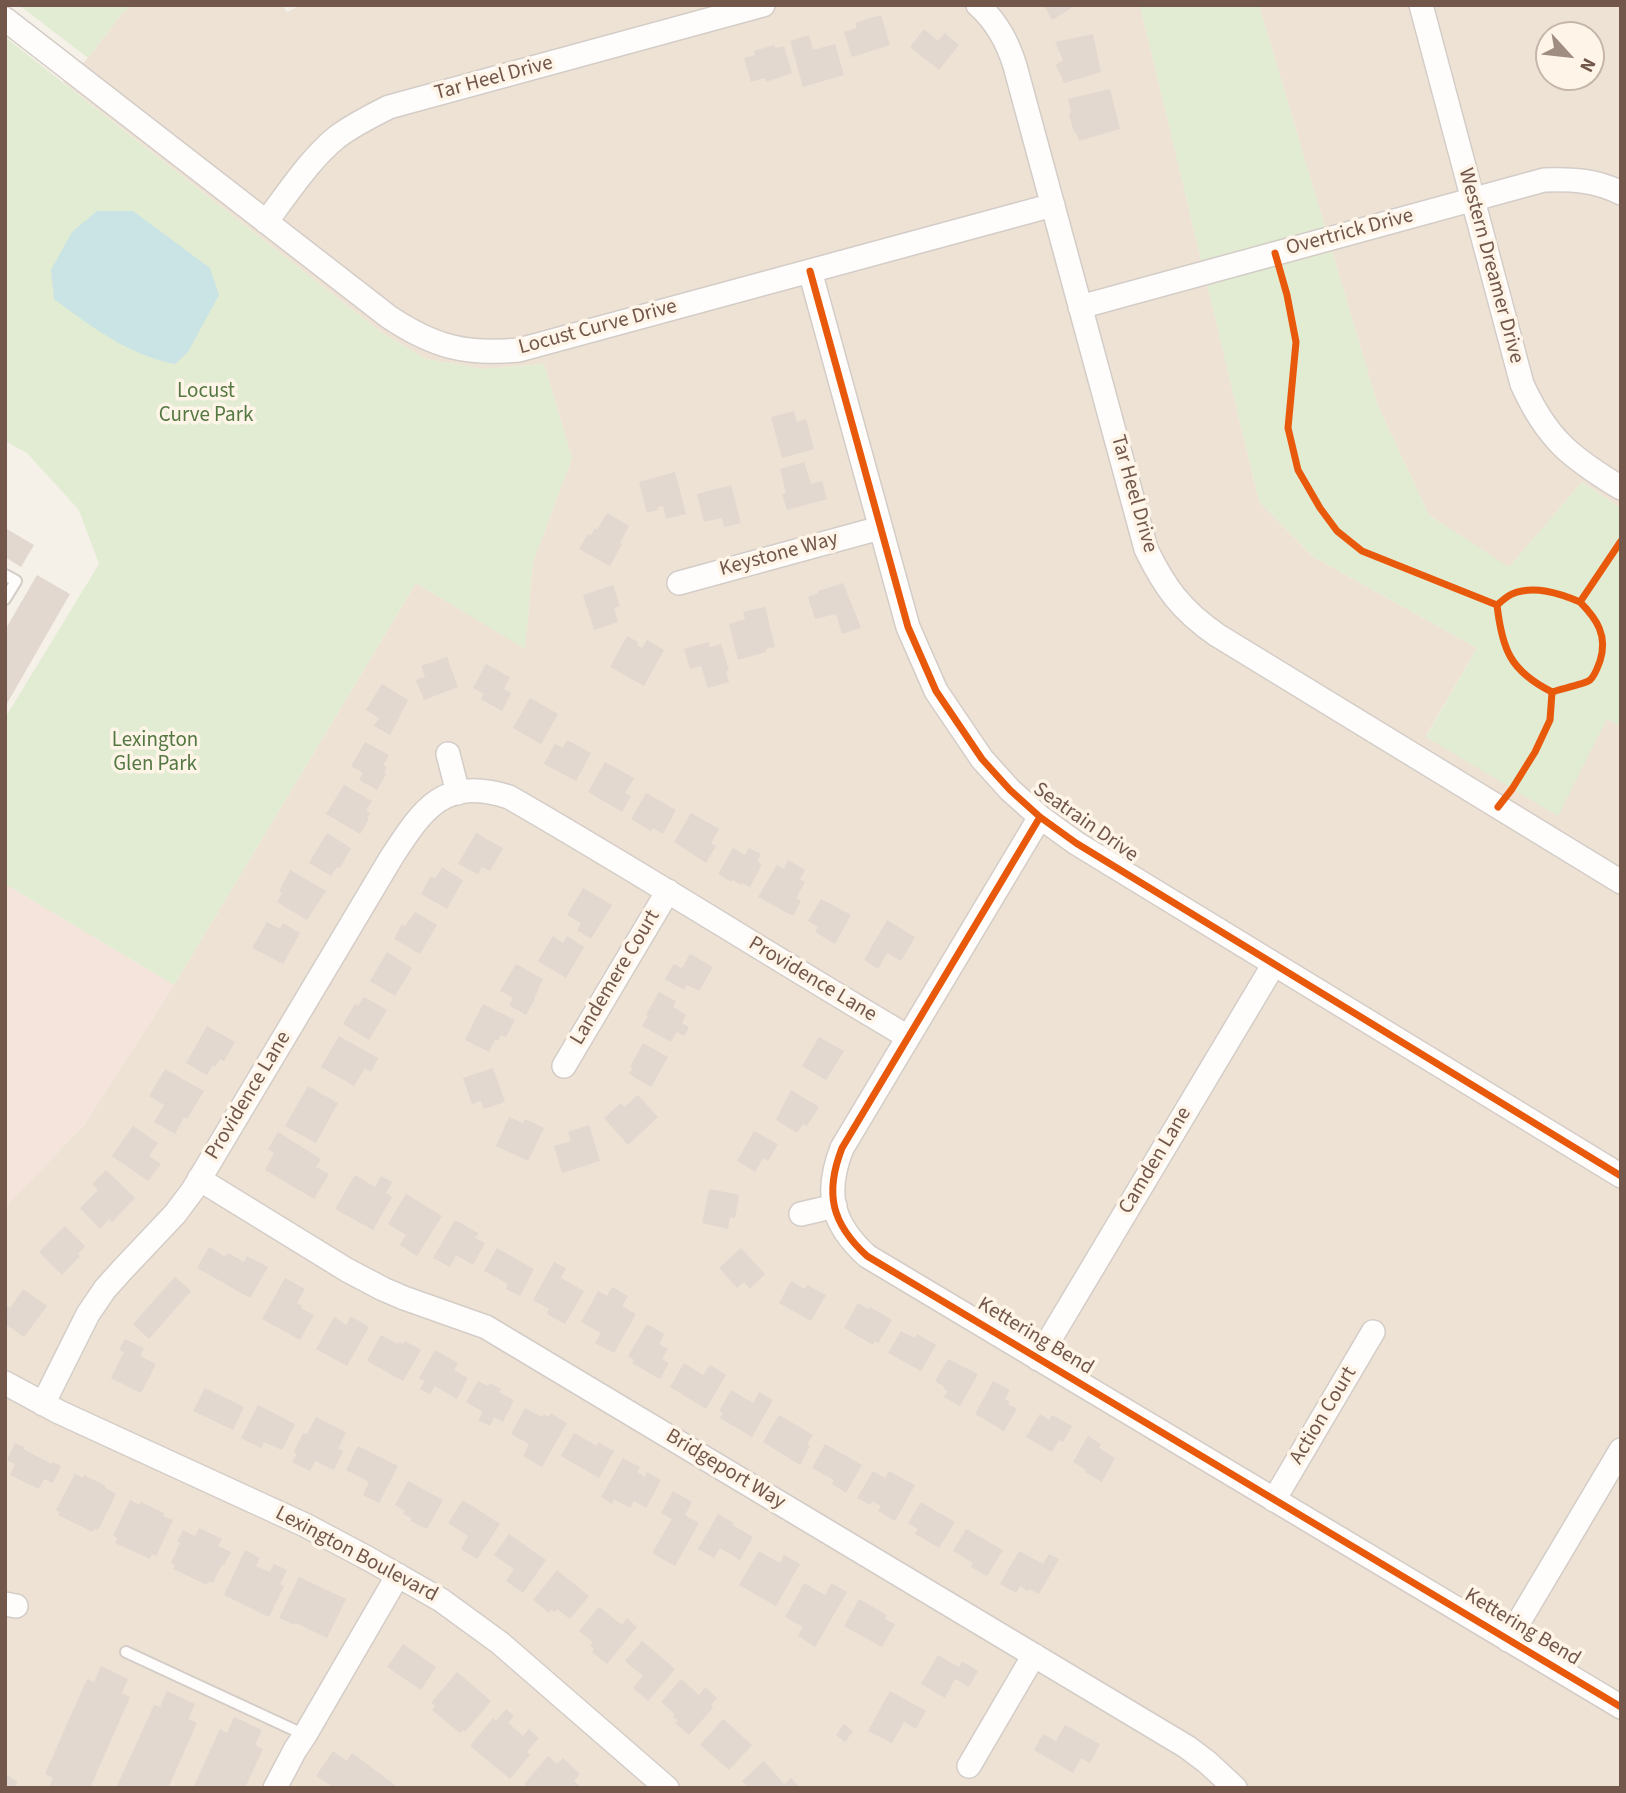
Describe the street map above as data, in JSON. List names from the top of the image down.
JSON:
{
  "streets": {
    "street": [
      "Tar Heel Drive",
      "Overtrick Drive",
      "Western Dreamer Drive",
      "Locust Curve Drive",
      "Keystone Way",
      "Seatrain Drive",
      "Landemere Court",
      "Providence Lane",
      "Camden Lane",
      "Kettering Bend",
      "Action Court",
      "Bridgeport Way",
      "Lexington Boulevard"
    ]
  },
  "crossings": [
    ["Tar Heel Drive", "Overtrick Drive"],
    ["Tar Heel Drive", "Locust Curve Drive"],
    ["Overtrick Drive", "Western Dreamer Drive"],
    ["Locust Curve Drive", "Seatrain Drive"],
    ["Keystone Way", "Seatrain Drive"],
    ["Seatrain Drive", "Camden Lane"],
    ["Seatrain Drive", "Kettering Bend"],
    ["Landemere Court", "Providence Lane"],
    ["Providence Lane", "Kettering Bend"],
    ["Providence Lane", "Bridgeport Way"],
    ["Providence Lane", "Lexington Boulevard"],
    ["Camden Lane", "Kettering Bend"],
    ["Kettering Bend", "Action Court"]
  ],
  "parks": ["Locust Curve Park", "Lexington Glen Park"],
  "north": "bottom right"
}
